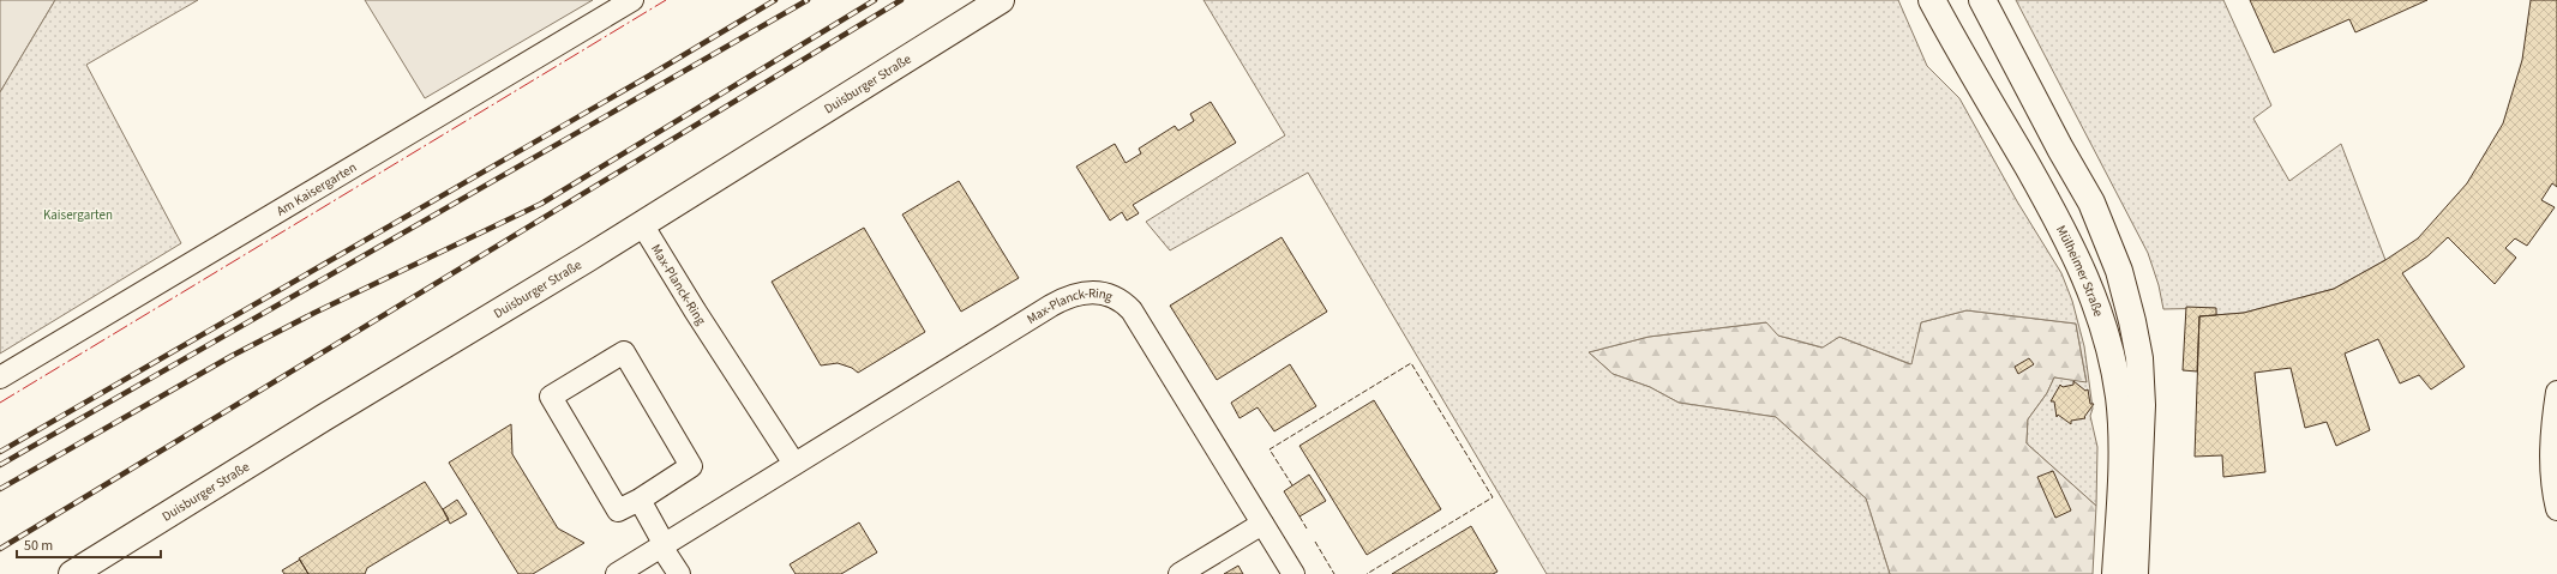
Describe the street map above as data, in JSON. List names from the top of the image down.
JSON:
{
  "streets": {
    "main road": ["Duisburger Straße", "Mülheimer Straße"],
    "street": ["Am Kaisergarten", "Max-Planck-Ring"]
  },
  "crossings": [
    ["Duisburger Straße", "Max-Planck-Ring"]
  ],
  "parks": ["Kaisergarten"],
  "scale_bar": "50 m"
}
